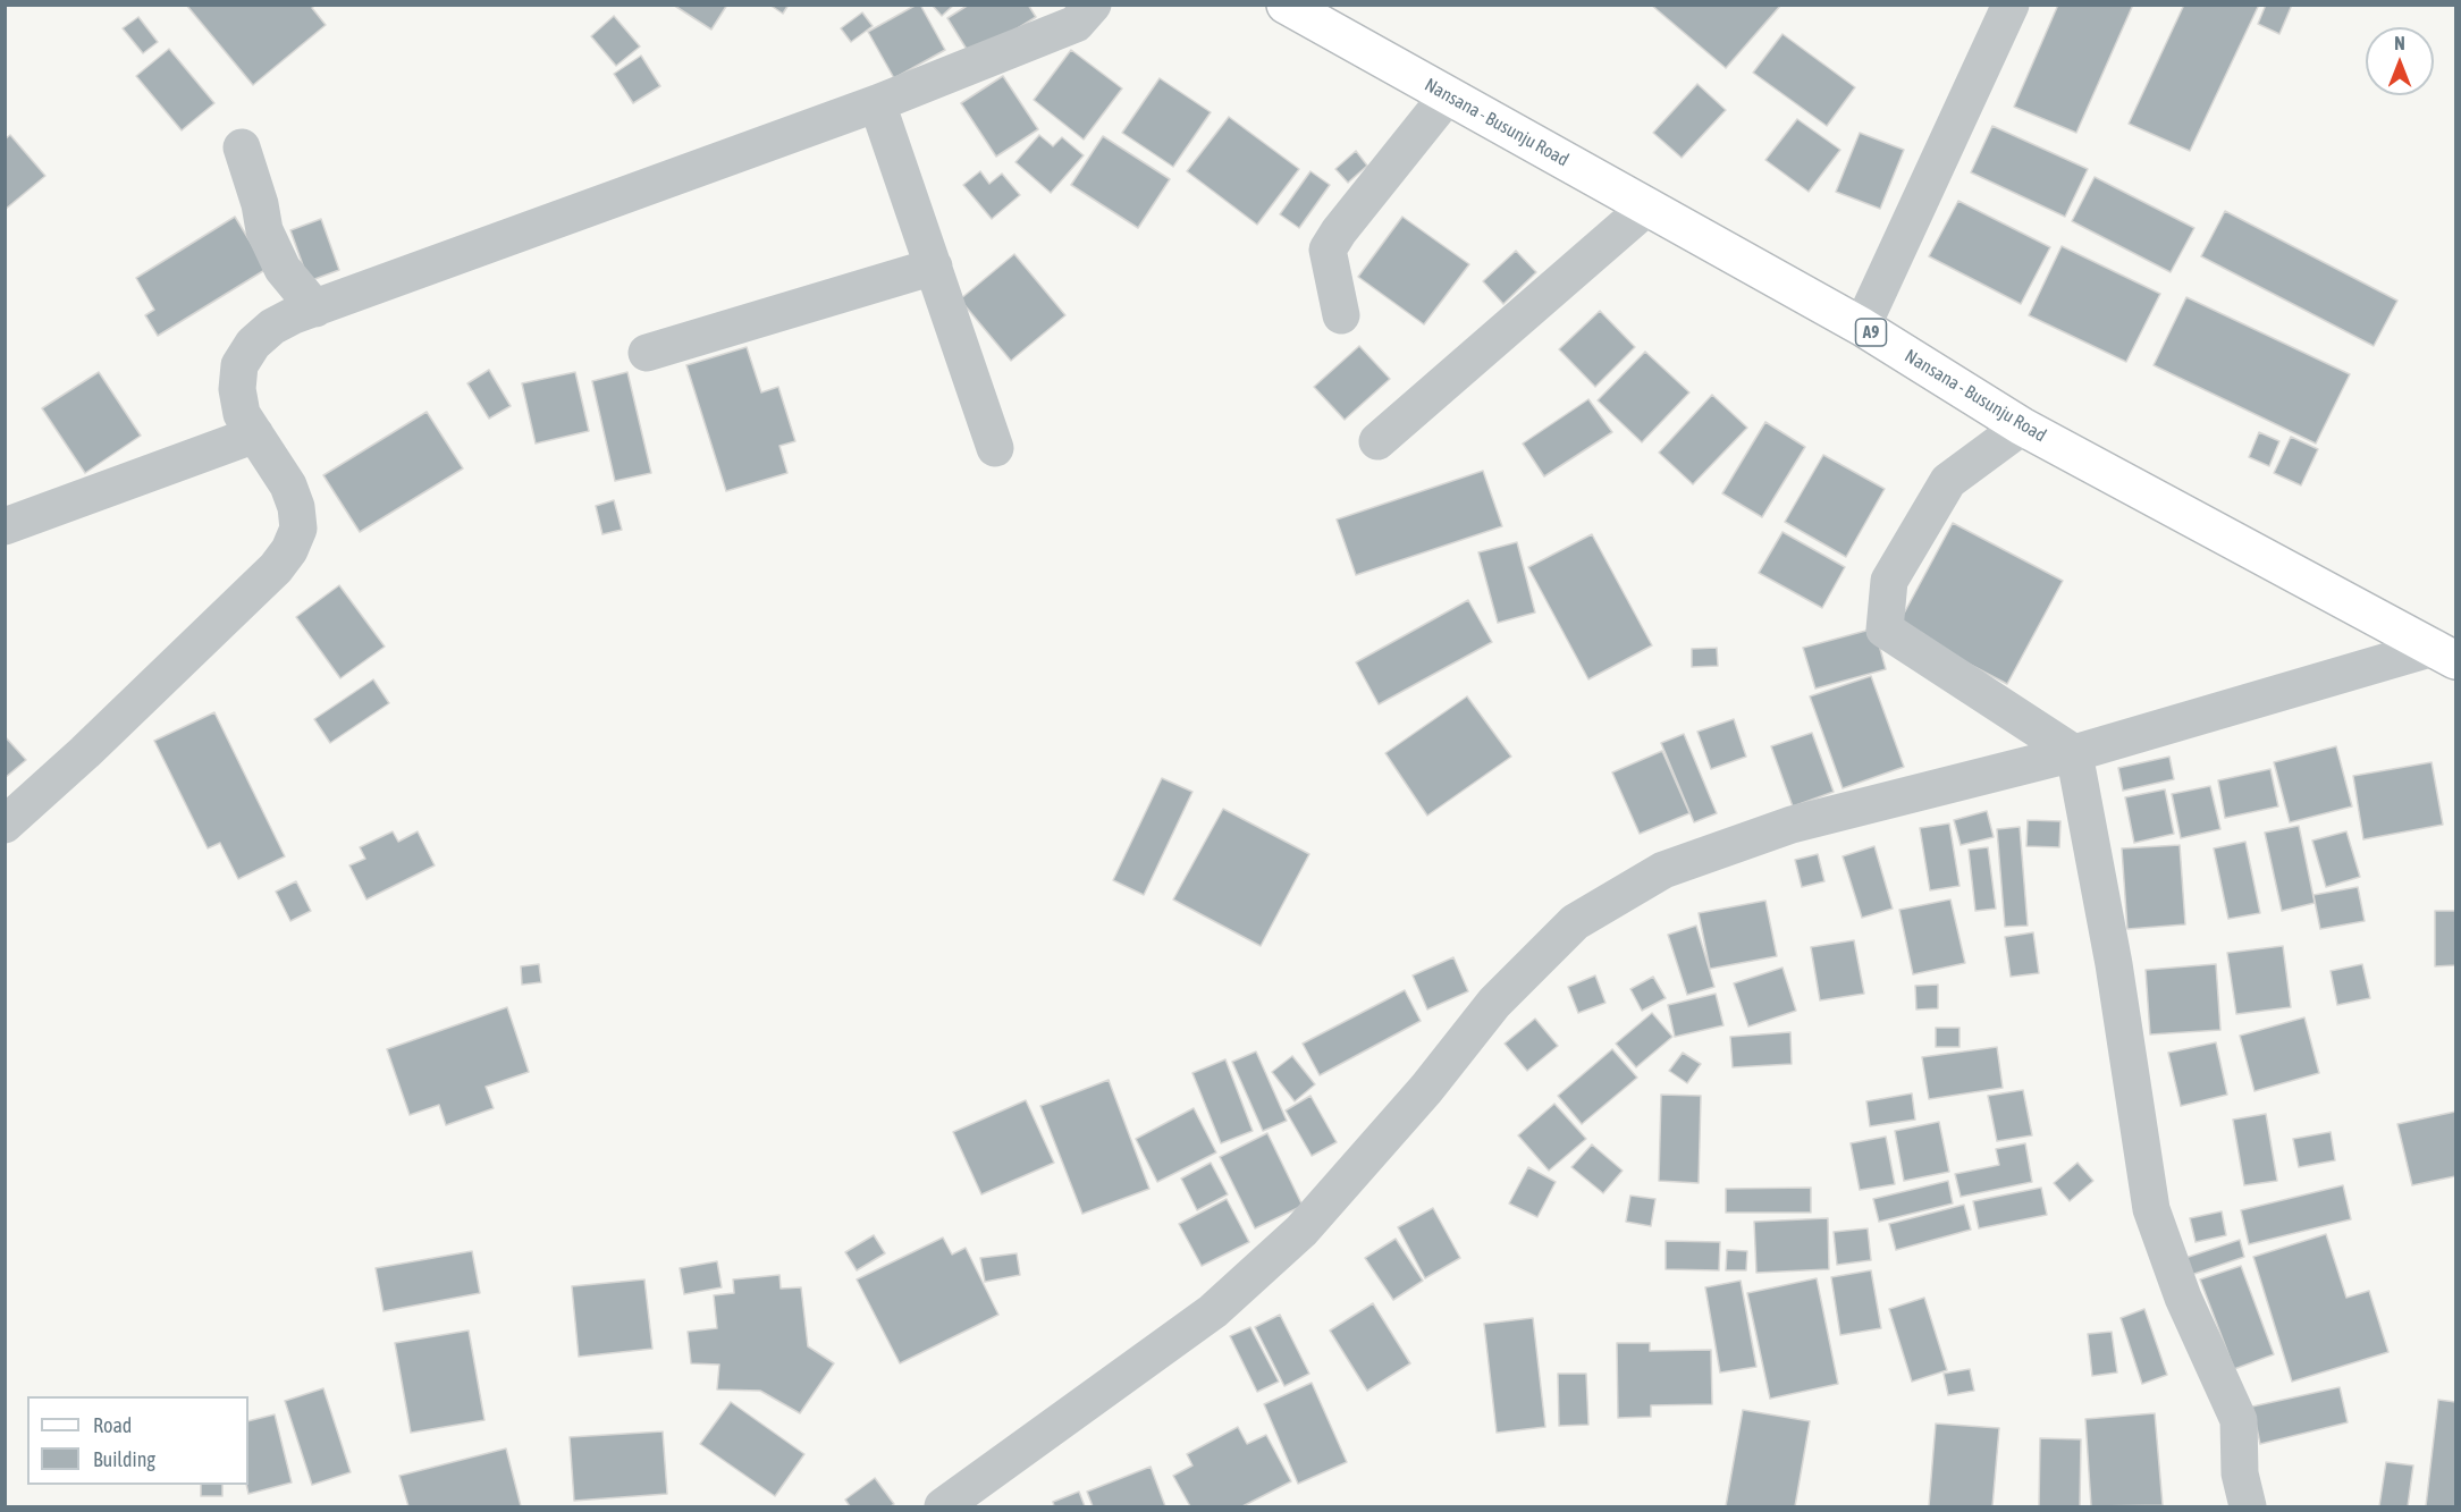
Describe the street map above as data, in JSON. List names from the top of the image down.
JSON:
{
  "streets": {
    "main road": ["Nansana - Busunju Road", "A9"]
  },
  "legend": ["Road", "Building"],
  "north": "top"
}
